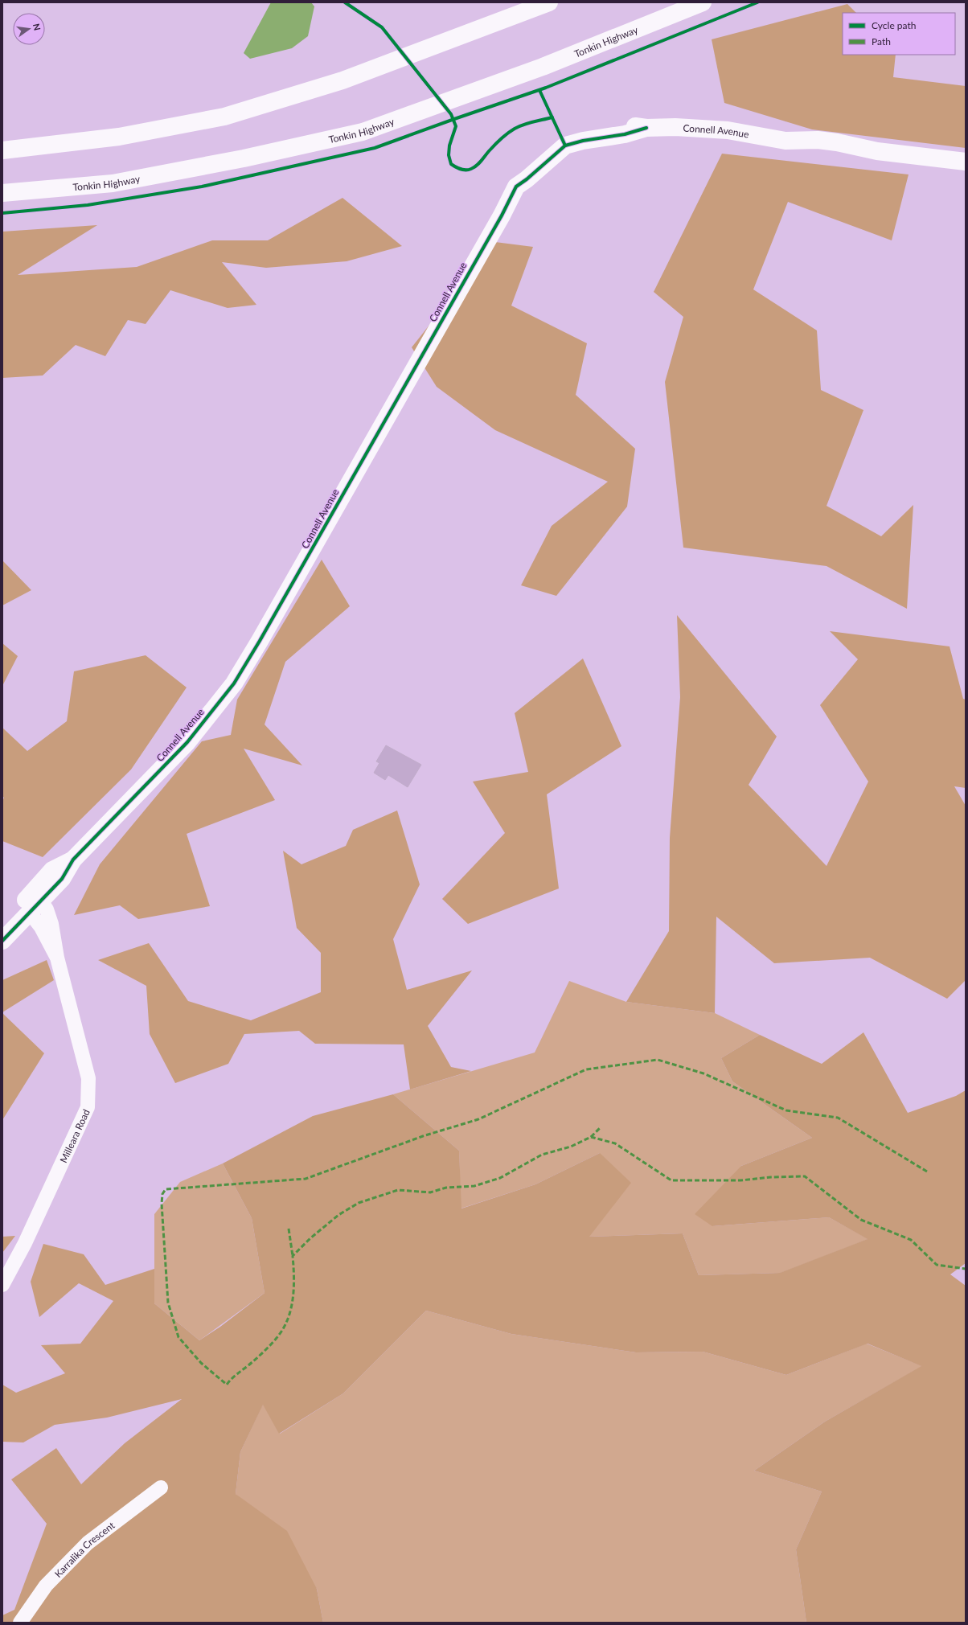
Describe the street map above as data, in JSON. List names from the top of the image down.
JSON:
{
  "streets": {
    "main road": ["Tonkin Highway", "Connell Avenue"],
    "street": ["Milleara Road", "Karralika Crescent"]
  },
  "crossings": [
    ["Connell Avenue", "Milleara Road"]
  ],
  "legend": ["Cycle path", "Path"],
  "north": "right"
}
